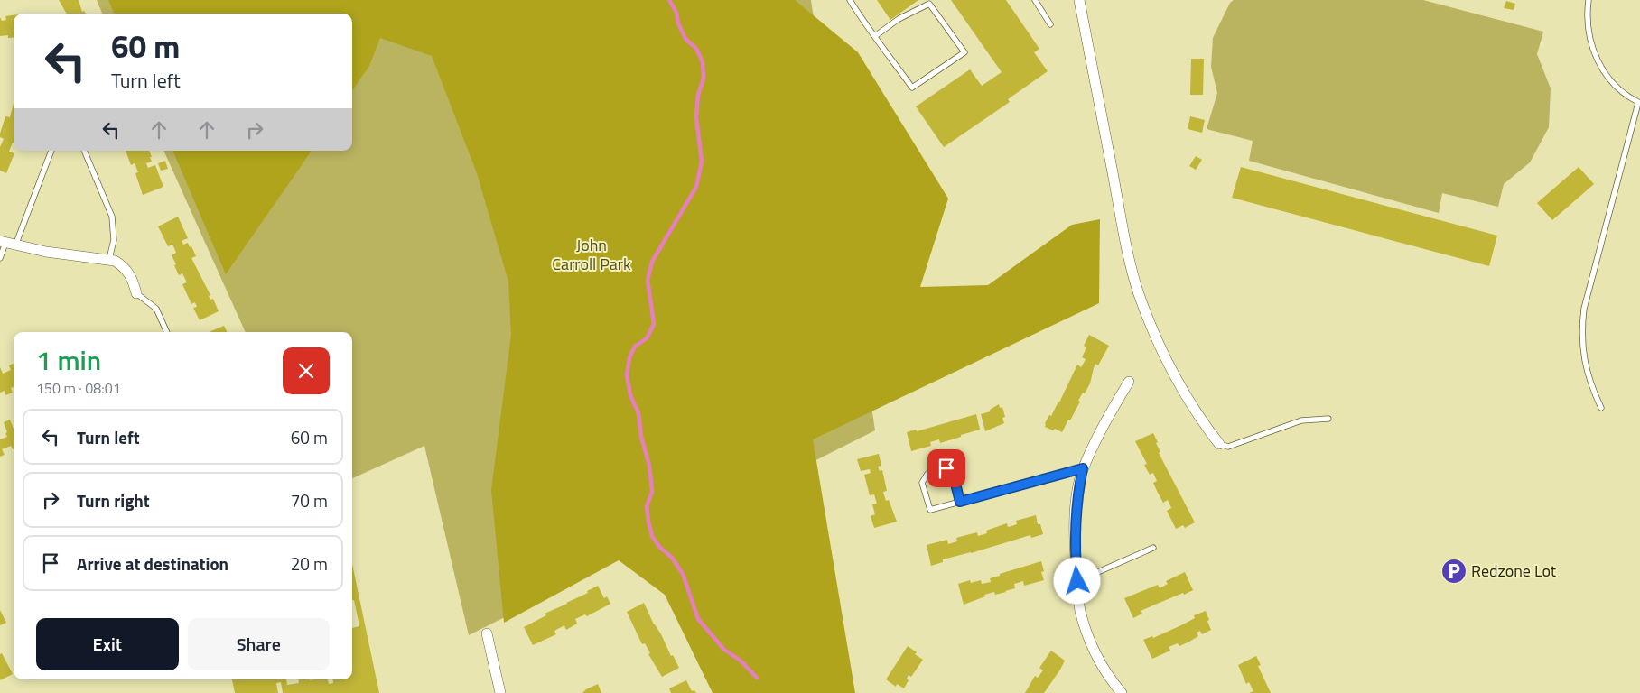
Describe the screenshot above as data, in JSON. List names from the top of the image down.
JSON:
{
  "parks": ["John Carroll Park"],
  "places": {
    "parking": ["Redzone Lot"]
  },
  "page": {
    "turn": ["60 m", "Turn left"],
    "heading": ["1 min", "150 m · 08:01"],
    "list": [
      {
        "name": "Turn left",
        "value": "60 m"
      },
      {
        "name": "Turn right",
        "value": "70 m"
      },
      {
        "name": "Arrive at destination",
        "value": "20 m"
      }
    ],
    "buttons": ["Exit", "Share"]
  }
}
